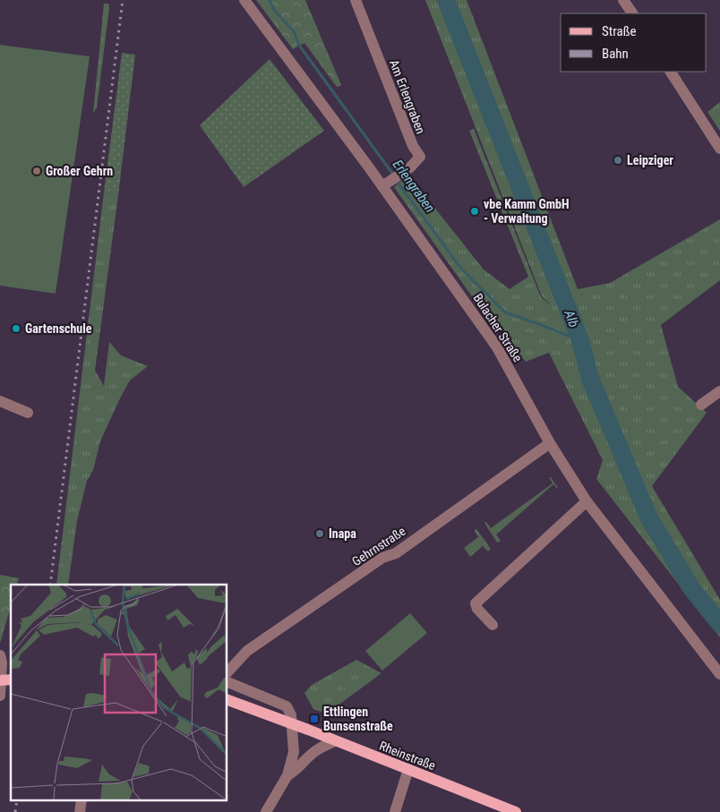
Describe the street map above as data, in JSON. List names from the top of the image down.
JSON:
{
  "streets": {
    "main road": ["Rheinstraße"],
    "street": ["Am Erlengraben", "Bulacher Straße", "Gehrnstraße"]
  },
  "crossings": [
    ["Am Erlengraben", "Bulacher Straße"],
    ["Bulacher Straße", "Gehrnstraße"]
  ],
  "water": ["Erlengraben", "Alb"],
  "places": {
    "other": [
      "Leipziger",
      "Großer Gehrn",
      "vbe Kamm GmbH - Verwaltung",
      "Gartenschule",
      "Inapa"
    ],
    "transit": ["Ettlingen Bunsenstraße"]
  },
  "legend": ["Straße", "Bahn"]
}
